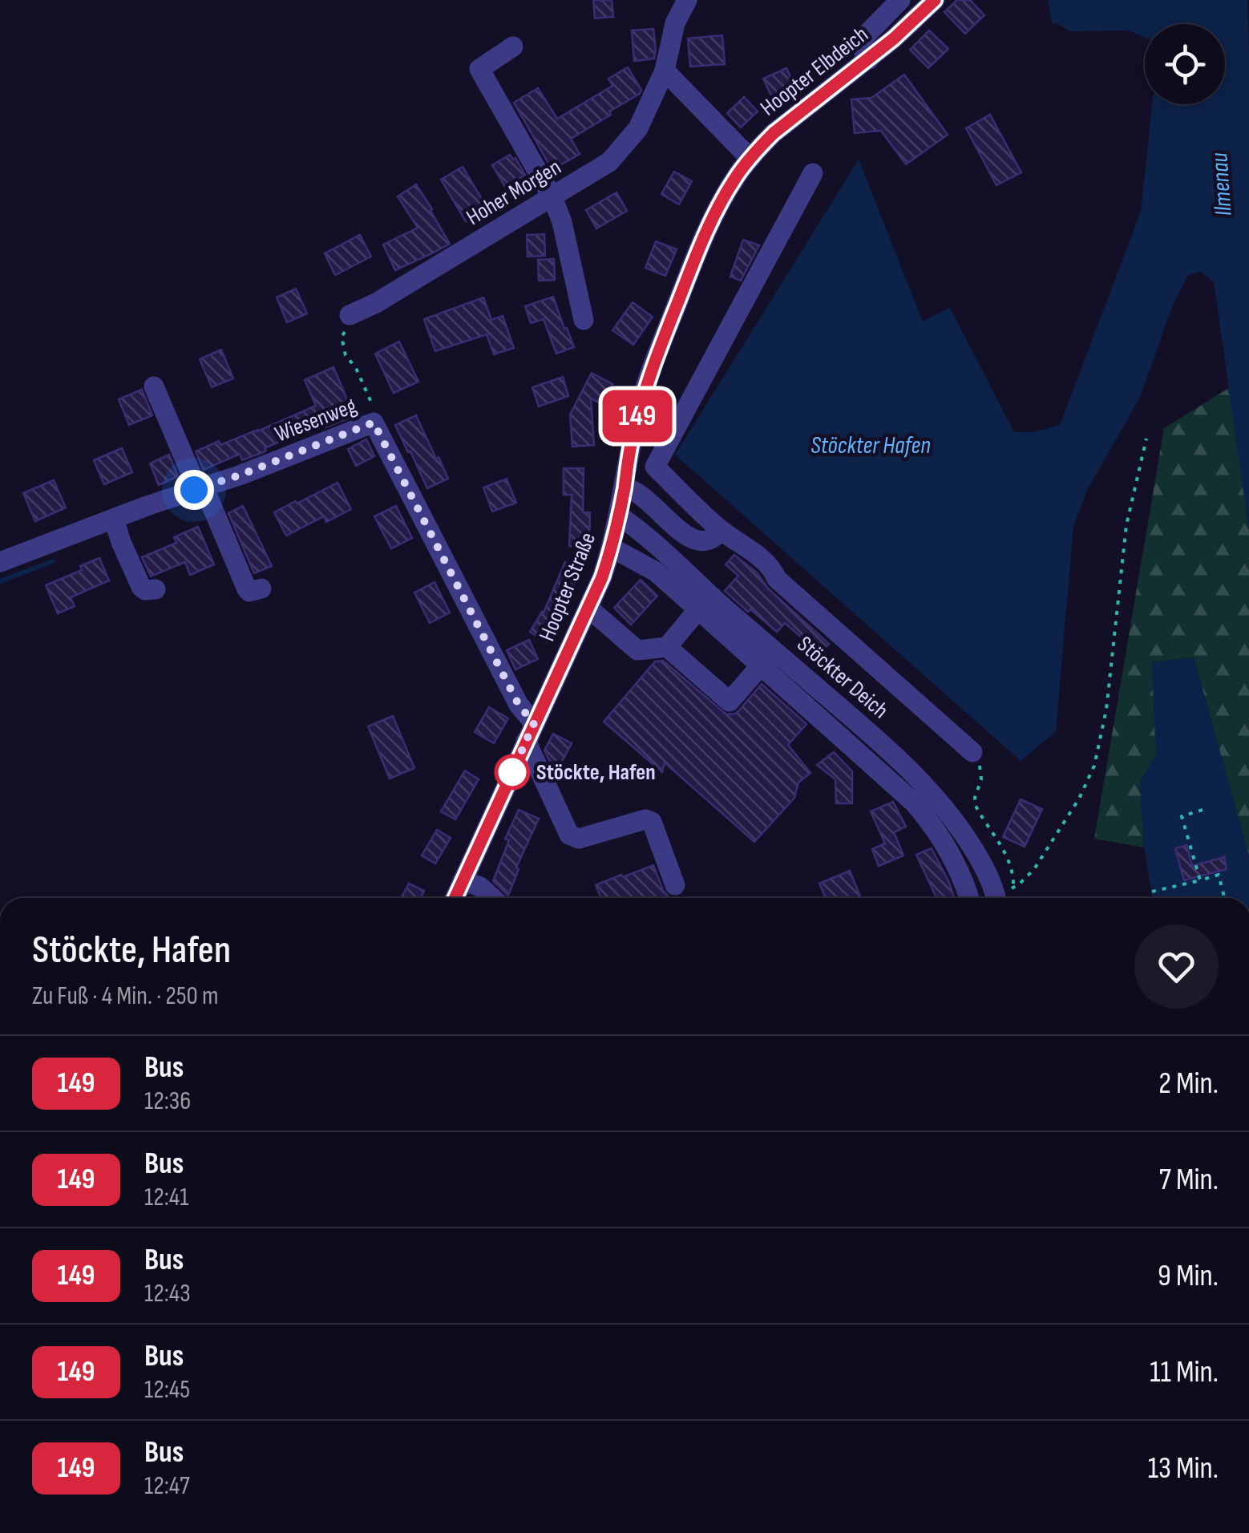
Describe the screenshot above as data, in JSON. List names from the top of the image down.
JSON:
{
  "streets": {
    "street": [
      "Hoopter Elbdeich",
      "Hoher Morgen",
      "Wiesenweg",
      "Hoopter Straße",
      "Stöckter Deich"
    ]
  },
  "crossings": [
    ["Hoopter Elbdeich", "Hoopter Straße"],
    ["Wiesenweg", "Hoopter Straße"],
    ["Hoopter Straße", "Stöckter Deich"]
  ],
  "water": ["Ilmenau", "Stöckter Hafen"],
  "places": ["Stöckte, Hafen"],
  "lines": ["bus line 149"],
  "page": {
    "on_map": "149",
    "heading": ["Stöckte, Hafen", "Zu Fuß · 4 Min. · 250 m"],
    "list": [
      {
        "mark": "149",
        "name": "Bus",
        "note": "12:36",
        "value": "2 Min."
      },
      {
        "mark": "149",
        "name": "Bus",
        "note": "12:41",
        "value": "7 Min."
      },
      {
        "mark": "149",
        "name": "Bus",
        "note": "12:43",
        "value": "9 Min."
      },
      {
        "mark": "149",
        "name": "Bus",
        "note": "12:45",
        "value": "11 Min."
      },
      {
        "mark": "149",
        "name": "Bus",
        "note": "12:47",
        "value": "13 Min."
      }
    ]
  }
}
